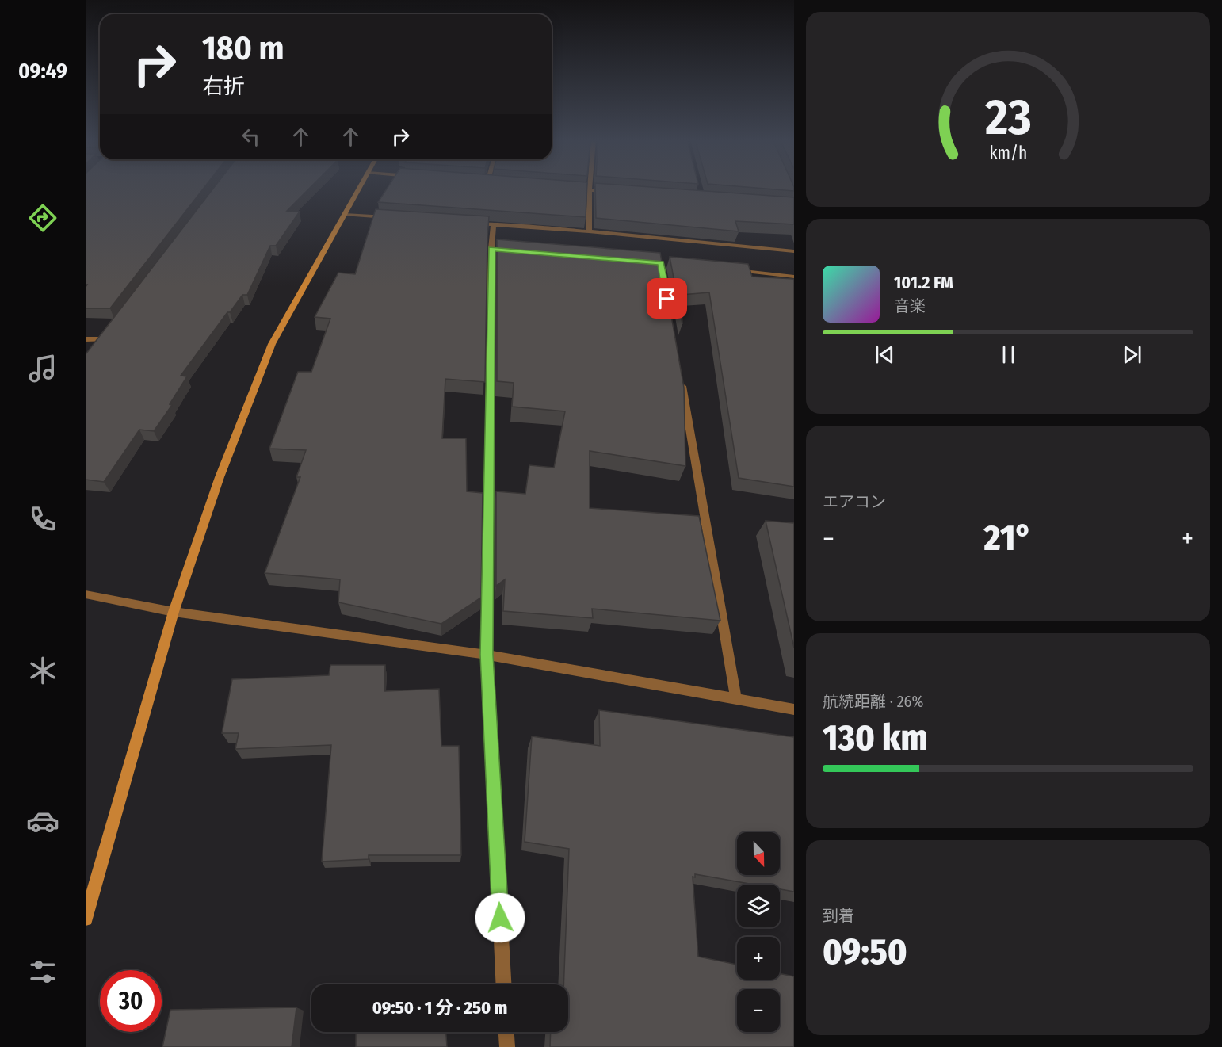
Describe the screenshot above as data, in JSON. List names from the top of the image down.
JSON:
{
  "north": "bottom",
  "page": {
    "tabs": "09:49",
    "turn": ["180 m", "右折"],
    "song": ["101.2 FM", "音楽"],
    "tile": [
      "エアコン",
      ["航続距離 · 26%", "130 km"],
      ["到着", "09:50"]
    ],
    "heat": ["−", "21°", "+"],
    "map_buttons": ["+", "−"],
    "limit": "30",
    "trip": "09:50 · 1 分 · 250 m",
    "gauge": ["23", "km/h"]
  }
}
